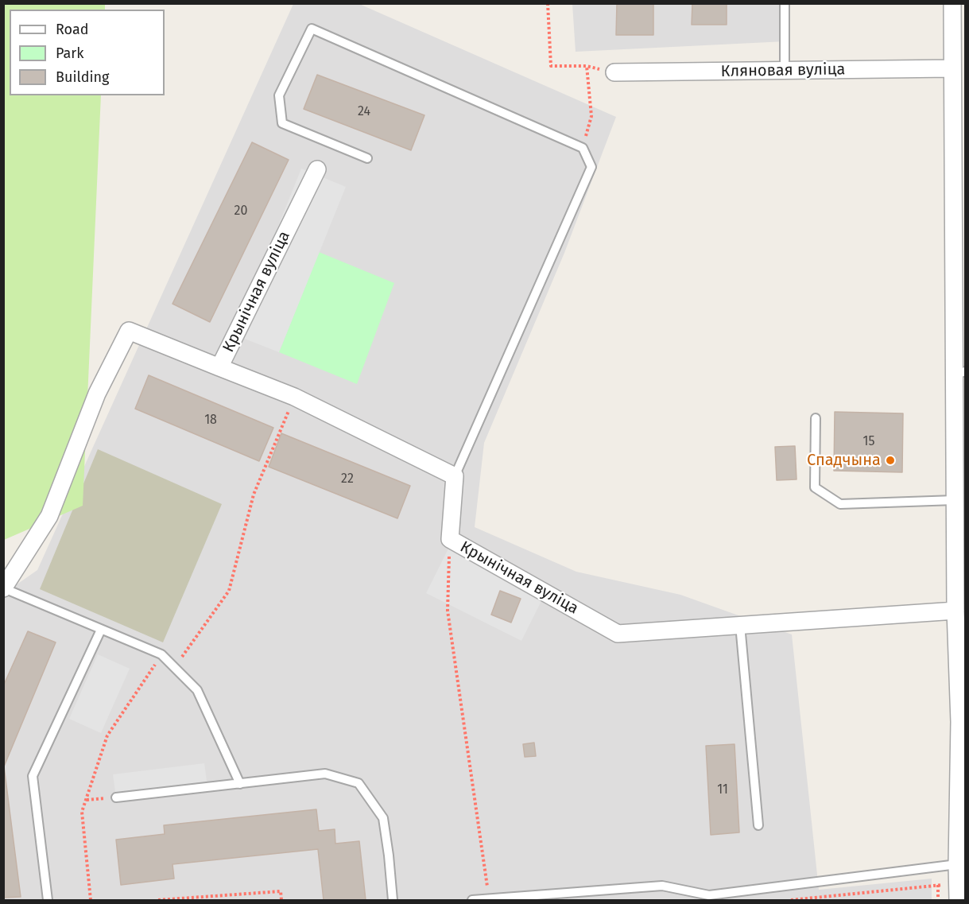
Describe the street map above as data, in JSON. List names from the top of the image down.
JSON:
{
  "streets": {
    "street": ["Кляновая вуліца", "Крынічная вуліца"]
  },
  "places": ["Спадчына"],
  "house_numbers": [
    "24",
    "20",
    "18",
    "15",
    "22",
    "11"
  ],
  "legend": ["Road", "Park", "Building"]
}
